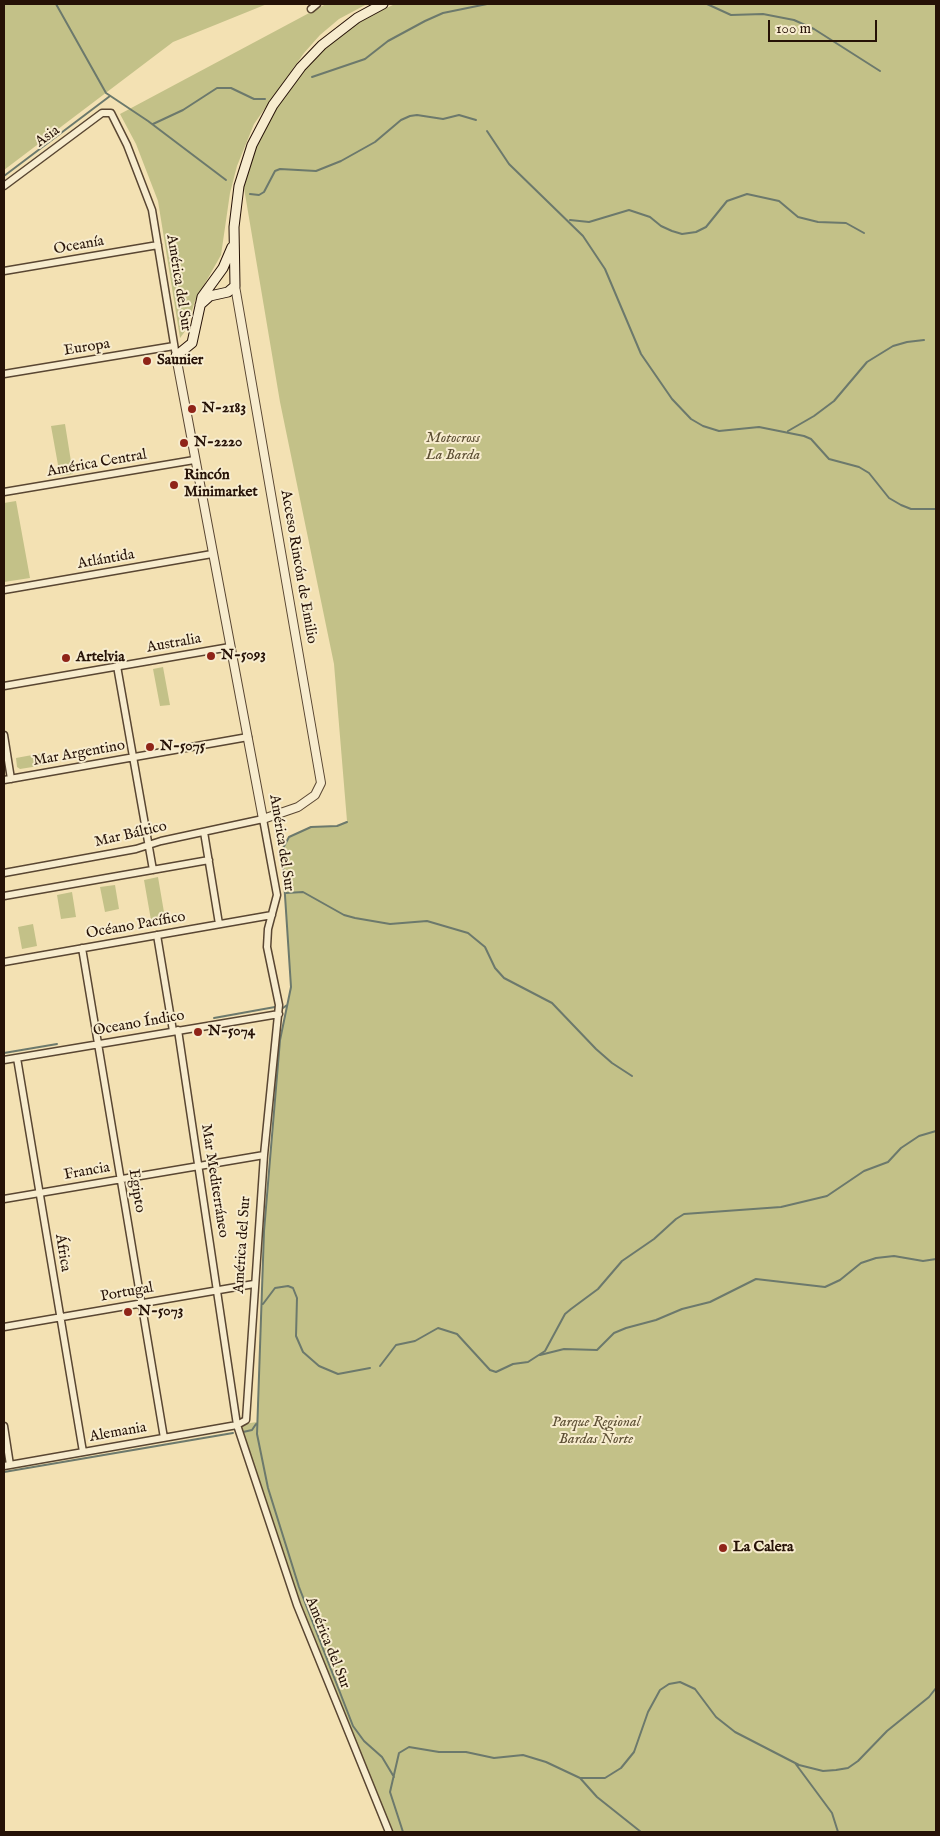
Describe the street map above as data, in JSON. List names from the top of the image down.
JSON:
{
  "streets": {
    "main road": ["Acceso Rincón de Emilio"],
    "street": [
      "Asia",
      "Oceanía",
      "América del Sur",
      "Europa",
      "América Central",
      "Atlántida",
      "Australia",
      "Mar Argentino",
      "Mar Báltico",
      "Océano Pacífico",
      "Oceano Índico",
      "Francia",
      "Mar Mediterráneo",
      "Egipto",
      "África",
      "Portugal",
      "Alemania"
    ]
  },
  "crossings": [
    ["Asia", "América del Sur"],
    ["Oceanía", "América del Sur"],
    ["América del Sur", "Europa"],
    ["América del Sur", "América Central"],
    ["América del Sur", "Atlántida"],
    ["América del Sur", "Acceso Rincón de Emilio"],
    ["América del Sur", "Australia"],
    ["América del Sur", "Mar Argentino"],
    ["América del Sur", "Mar Báltico"],
    ["América del Sur", "Océano Pacífico"],
    ["América del Sur", "Oceano Índico"],
    ["América del Sur", "Francia"],
    ["América del Sur", "Mar Mediterráneo"],
    ["América del Sur", "Portugal"],
    ["América del Sur", "Alemania"],
    ["Acceso Rincón de Emilio", "Mar Báltico"],
    ["Océano Pacífico", "Mar Mediterráneo"],
    ["Océano Pacífico", "Egipto"],
    ["Oceano Índico", "Mar Mediterráneo"],
    ["Oceano Índico", "Egipto"],
    ["Oceano Índico", "África"],
    ["Francia", "Mar Mediterráneo"],
    ["Francia", "Egipto"],
    ["Francia", "África"],
    ["Mar Mediterráneo", "Portugal"],
    ["Mar Mediterráneo", "Alemania"],
    ["Egipto", "Portugal"],
    ["Egipto", "Alemania"],
    ["África", "Portugal"],
    ["África", "Alemania"]
  ],
  "parks": ["Motocross La Barda", "Parque Regional Bardas Norte"],
  "places": [
    "Saunier",
    "N-2183",
    "N-2220",
    "Rincón Minimarket",
    "N-5093",
    "Artelvia",
    "N-5075",
    "N-5074",
    "N-5073",
    "La Calera"
  ],
  "scale_bar": "100 m"
}
